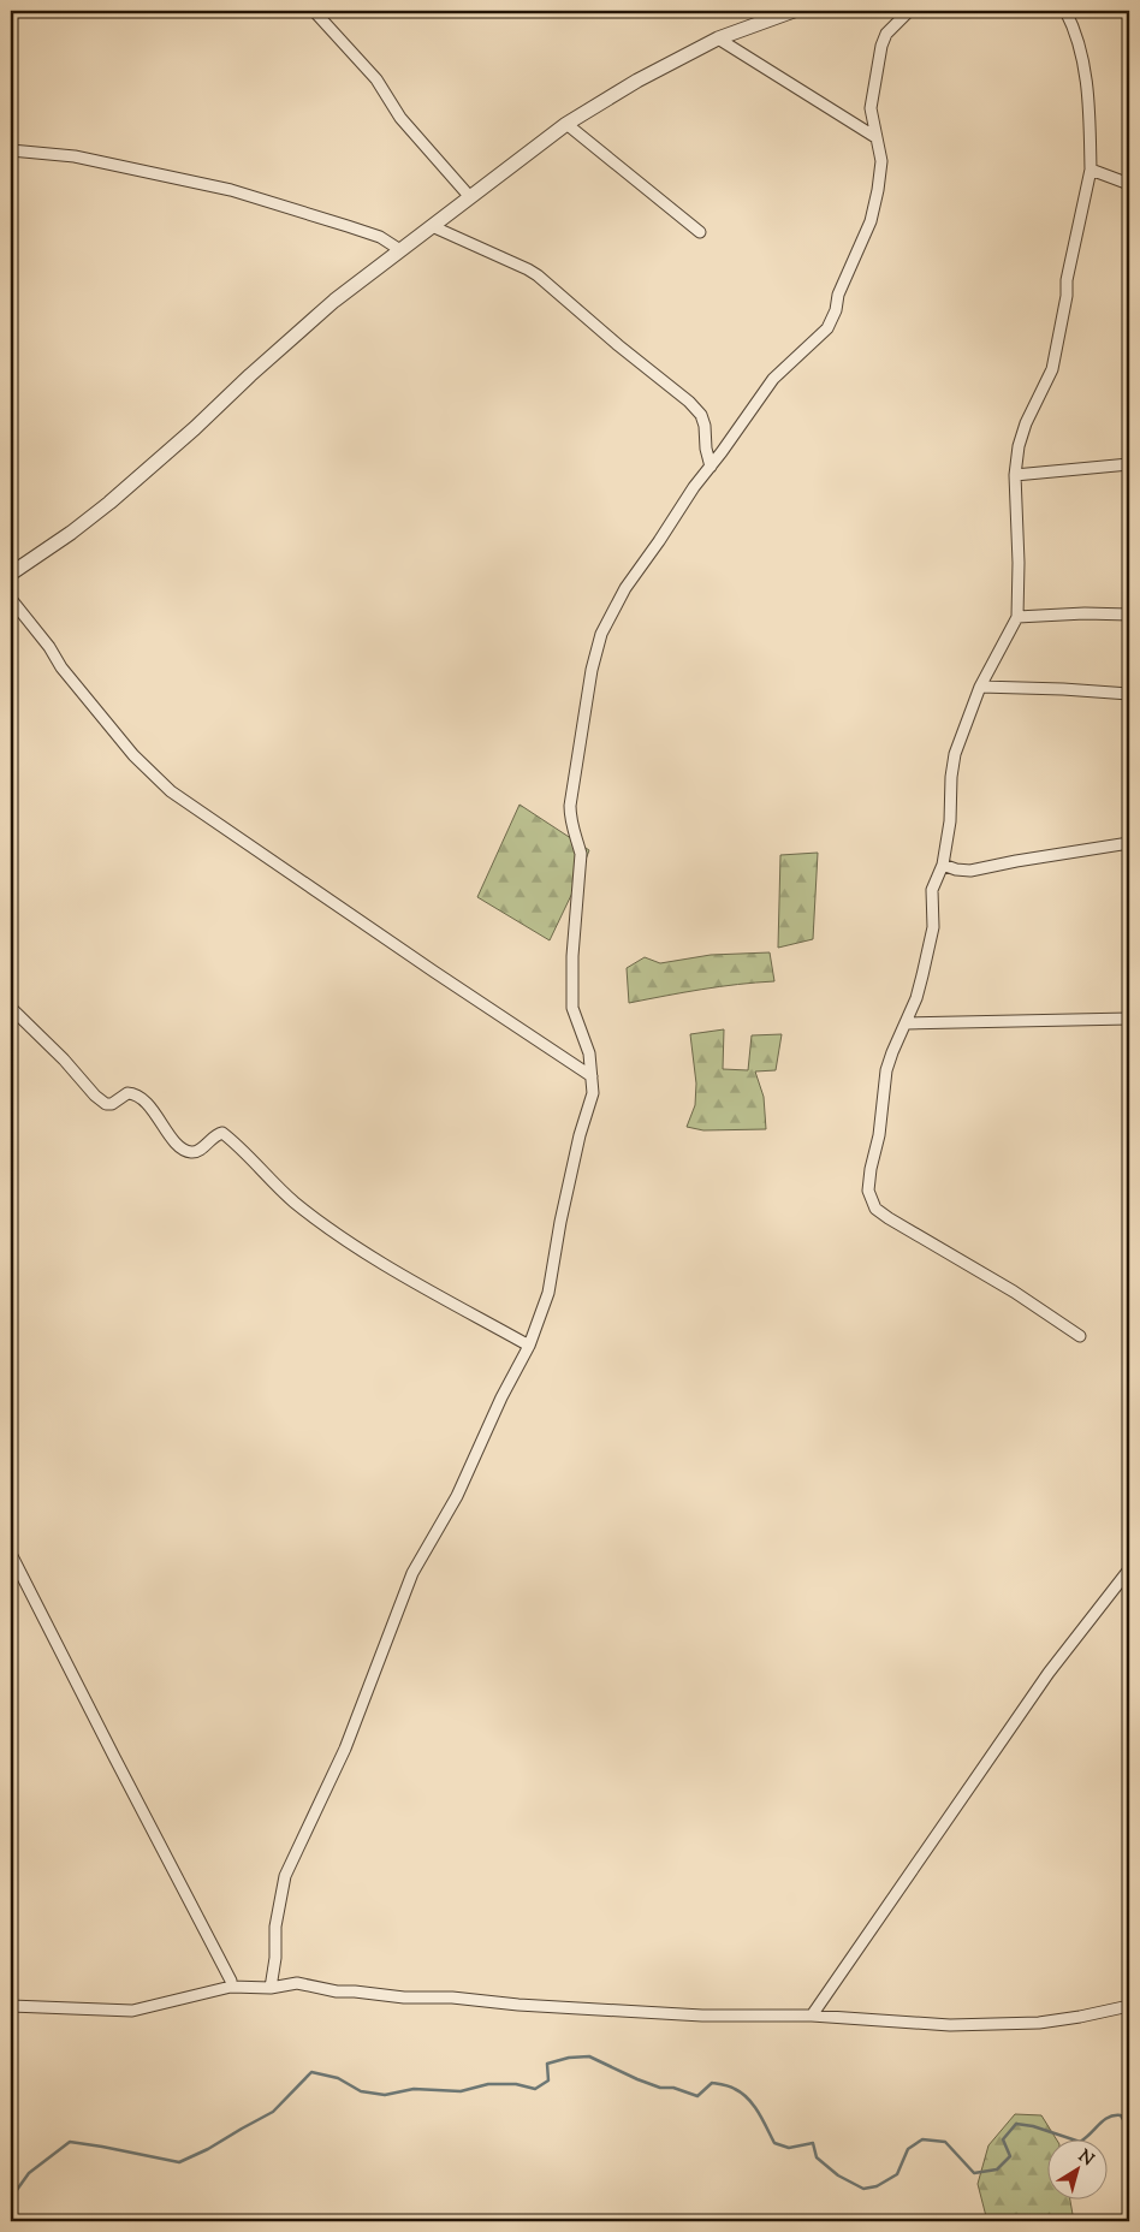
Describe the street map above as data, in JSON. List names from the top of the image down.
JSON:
{
  "north": "top right"
}
